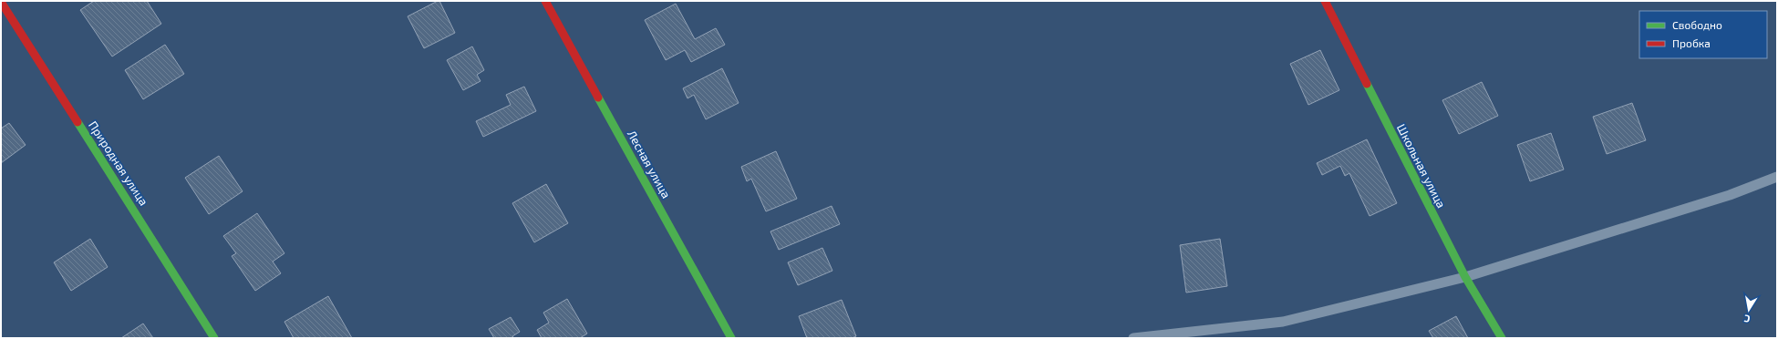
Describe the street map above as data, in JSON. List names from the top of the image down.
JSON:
{
  "streets": {
    "street": ["Природная улица", "Лесная улица", "Школьная улица"]
  },
  "legend": ["Свободно", "Пробка"],
  "north": "bottom"
}
